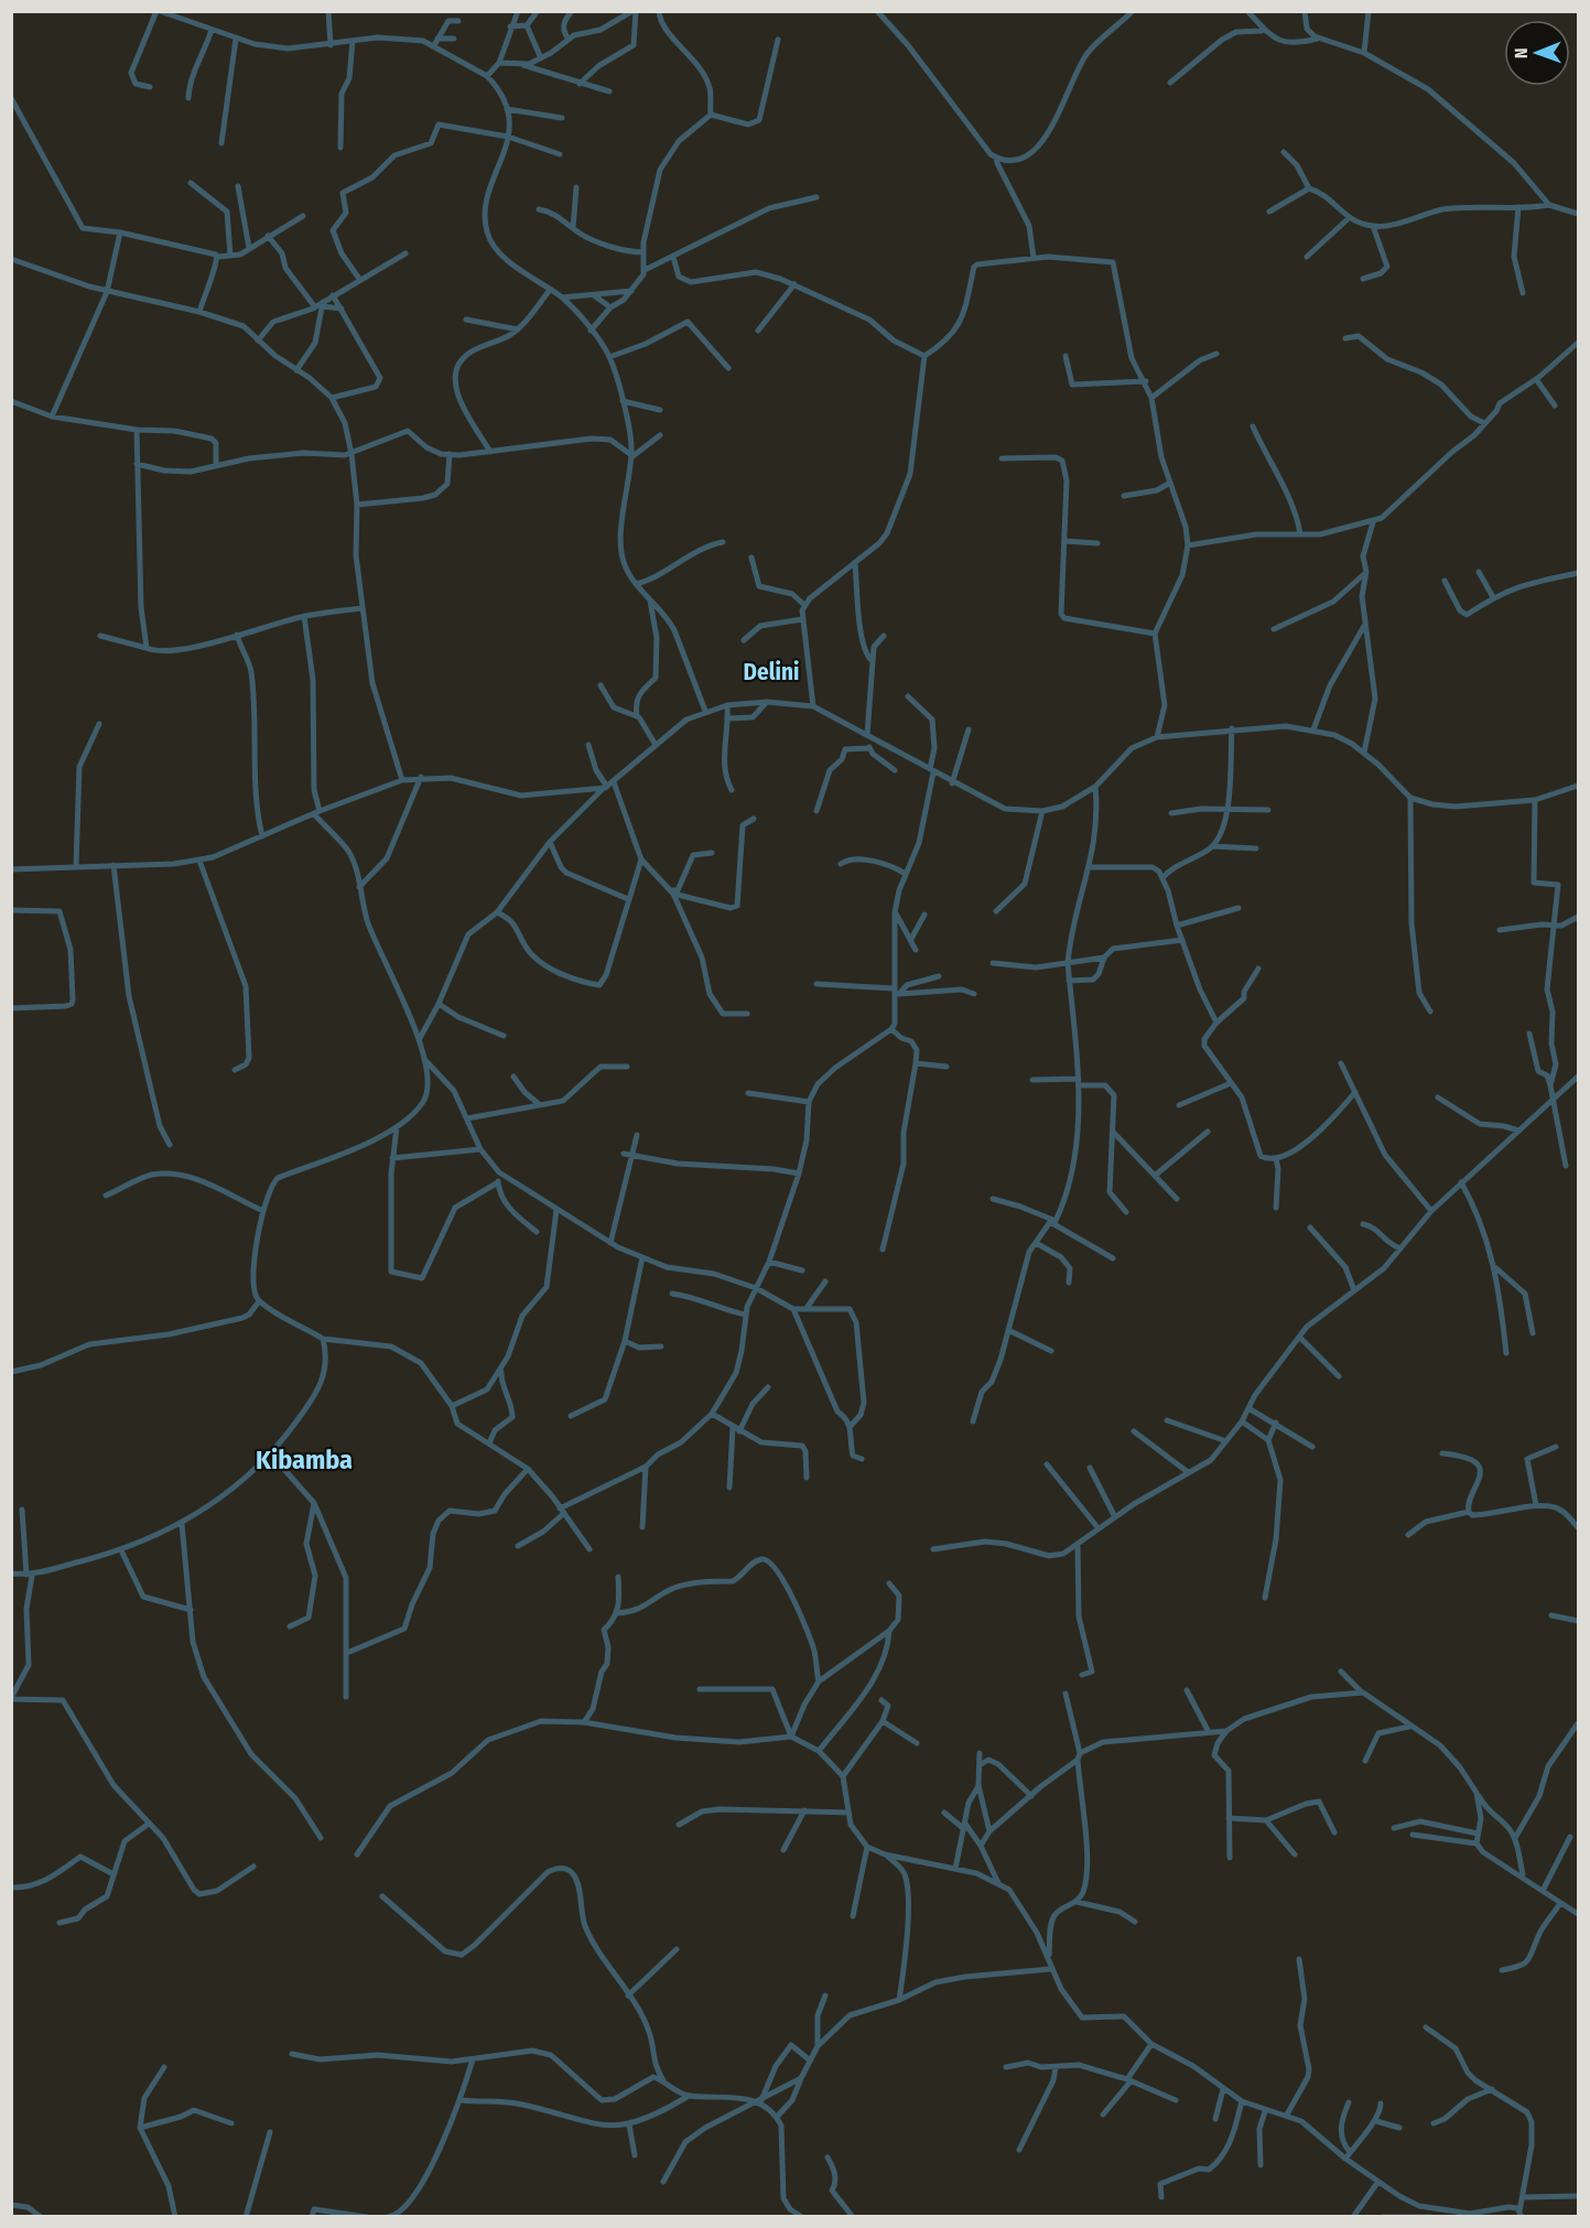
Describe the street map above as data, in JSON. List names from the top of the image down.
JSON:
{
  "districts": ["Delini", "Kibamba"],
  "north": "left"
}
